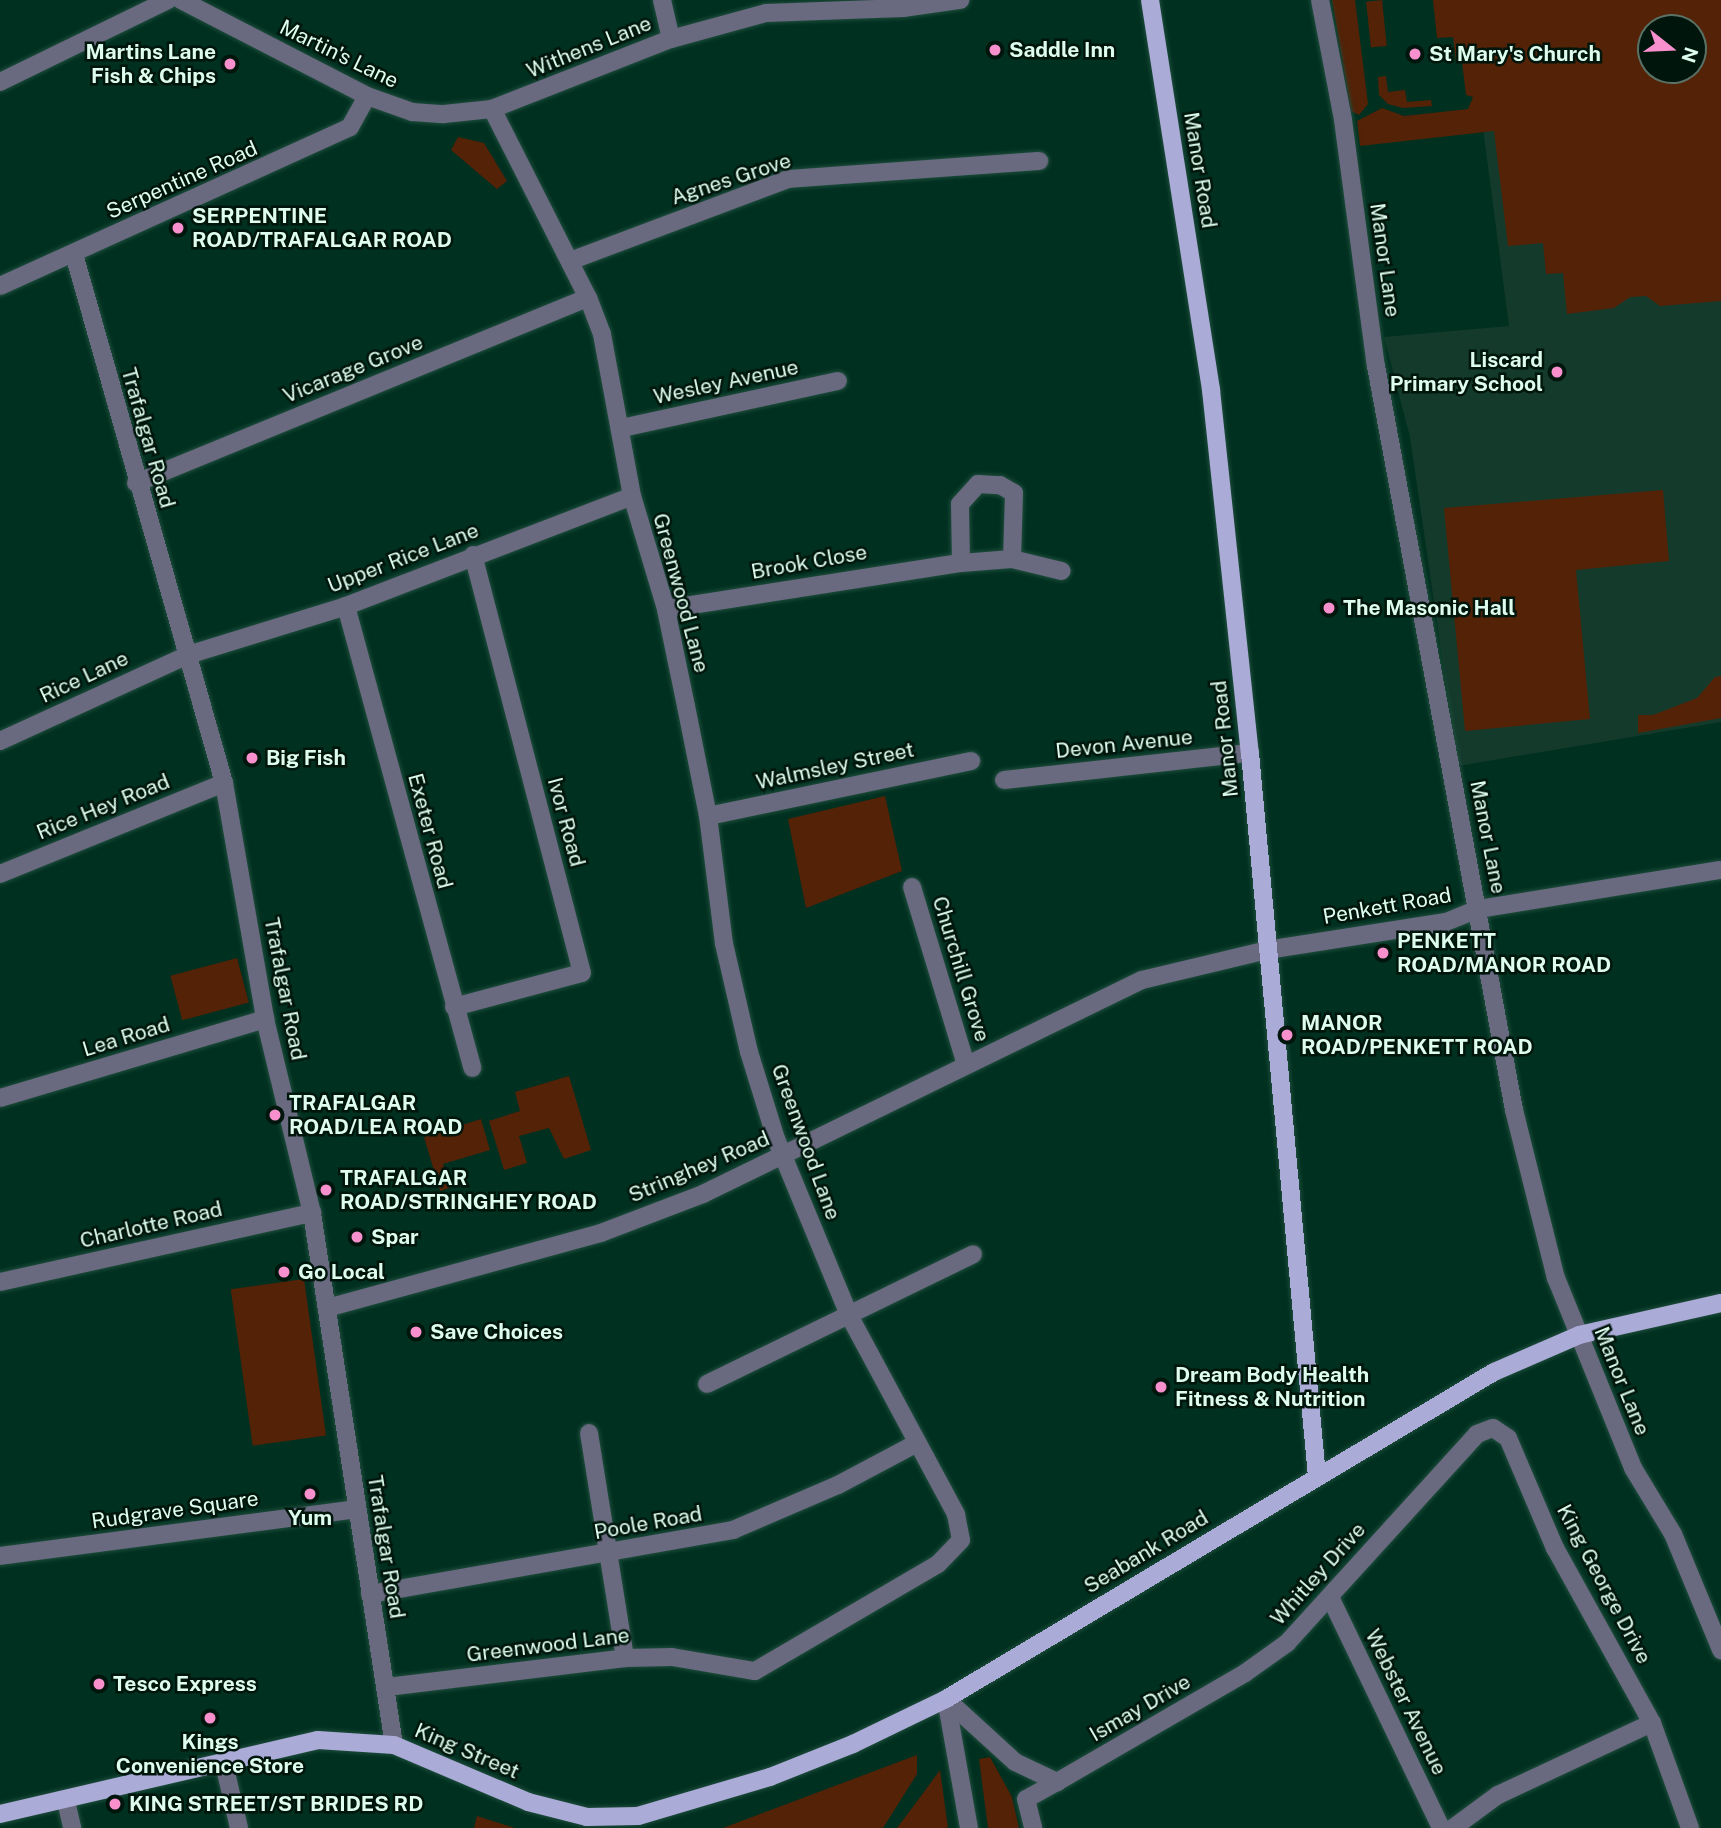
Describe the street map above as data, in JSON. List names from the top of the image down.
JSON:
{
  "streets": {
    "main road": ["Manor Road", "Seabank Road", "King Street"],
    "street": [
      "Withens Lane",
      "Martin's Lane",
      "Agnes Grove",
      "Serpentine Road",
      "Manor Lane",
      "Vicarage Grove",
      "Wesley Avenue",
      "Trafalgar Road",
      "Upper Rice Lane",
      "Brook Close",
      "Greenwood Lane",
      "Rice Lane",
      "Devon Avenue",
      "Walmsley Street",
      "Rice Hey Road",
      "Ivor Road",
      "Exeter Road",
      "Penkett Road",
      "Churchill Grove",
      "Lea Road",
      "Stringhey Road",
      "Charlotte Road",
      "Rudgrave Square",
      "Poole Road",
      "Whitley Drive",
      "King George Drive",
      "Webster Avenue",
      "Ismay Drive"
    ]
  },
  "crossings": [
    ["Withens Lane", "Martin's Lane"],
    ["Withens Lane", "Greenwood Lane"],
    ["Martin's Lane", "Serpentine Road"],
    ["Manor Road", "Devon Avenue"],
    ["Manor Road", "Penkett Road"],
    ["Manor Road", "Stringhey Road"],
    ["Manor Road", "Seabank Road"],
    ["Agnes Grove", "Greenwood Lane"],
    ["Serpentine Road", "Trafalgar Road"],
    ["Manor Lane", "Penkett Road"],
    ["Manor Lane", "Seabank Road"],
    ["Vicarage Grove", "Trafalgar Road"],
    ["Vicarage Grove", "Greenwood Lane"],
    ["Wesley Avenue", "Greenwood Lane"],
    ["Trafalgar Road", "Upper Rice Lane"],
    ["Trafalgar Road", "Greenwood Lane"],
    ["Trafalgar Road", "Rice Lane"],
    ["Trafalgar Road", "Rice Hey Road"],
    ["Trafalgar Road", "Lea Road"],
    ["Trafalgar Road", "Stringhey Road"],
    ["Trafalgar Road", "Charlotte Road"],
    ["Trafalgar Road", "Rudgrave Square"],
    ["Trafalgar Road", "Poole Road"],
    ["Trafalgar Road", "King Street"],
    ["Upper Rice Lane", "Greenwood Lane"],
    ["Upper Rice Lane", "Rice Lane"],
    ["Upper Rice Lane", "Ivor Road"],
    ["Upper Rice Lane", "Exeter Road"],
    ["Brook Close", "Greenwood Lane"],
    ["Greenwood Lane", "Walmsley Street"],
    ["Greenwood Lane", "Stringhey Road"],
    ["Greenwood Lane", "Poole Road"],
    ["Ivor Road", "Exeter Road"],
    ["Penkett Road", "Stringhey Road"],
    ["Churchill Grove", "Stringhey Road"],
    ["Seabank Road", "King Street"],
    ["Whitley Drive", "King George Drive"],
    ["Whitley Drive", "Webster Avenue"],
    ["Whitley Drive", "Ismay Drive"]
  ],
  "places": [
    "Saddle Inn",
    "St Mary's Church",
    "Martins Lane Fish & Chips",
    "SERPENTINE ROAD/TRAFALGAR ROAD",
    "Liscard Primary School",
    "The Masonic Hall",
    "Big Fish",
    "PENKETT ROAD/MANOR ROAD",
    "MANOR ROAD/PENKETT ROAD",
    "TRAFALGAR ROAD/LEA ROAD",
    "TRAFALGAR ROAD/STRINGHEY ROAD",
    "Spar",
    "Go Local",
    "Save Choices",
    "Dream Body Health Fitness & Nutrition",
    "Yum",
    "Tesco Express",
    "Kings Convenience Store",
    "KING STREET/ST BRIDES RD"
  ],
  "north": "right"
}
